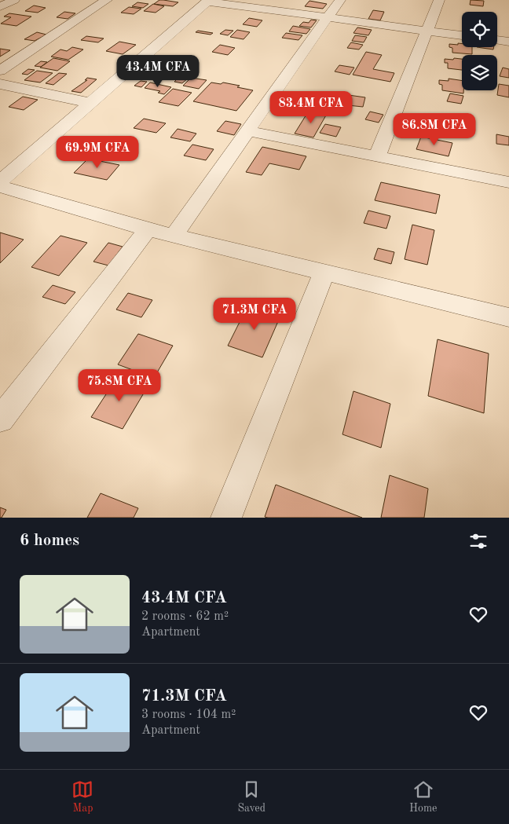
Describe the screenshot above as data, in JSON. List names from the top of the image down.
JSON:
{
  "page": {
    "price": [
      "43.4M CFA",
      "83.4M CFA",
      "86.8M CFA",
      "69.9M CFA",
      "71.3M CFA",
      "75.8M CFA"
    ],
    "heading": "6 homes",
    "list": [
      {
        "name": "43.4M CFA",
        "note": "2 rooms · 62 m² · Apartment"
      },
      {
        "name": "71.3M CFA",
        "note": "3 rooms · 104 m² · Apartment"
      }
    ],
    "tabs": ["Map", "Saved", "Home"]
  }
}
